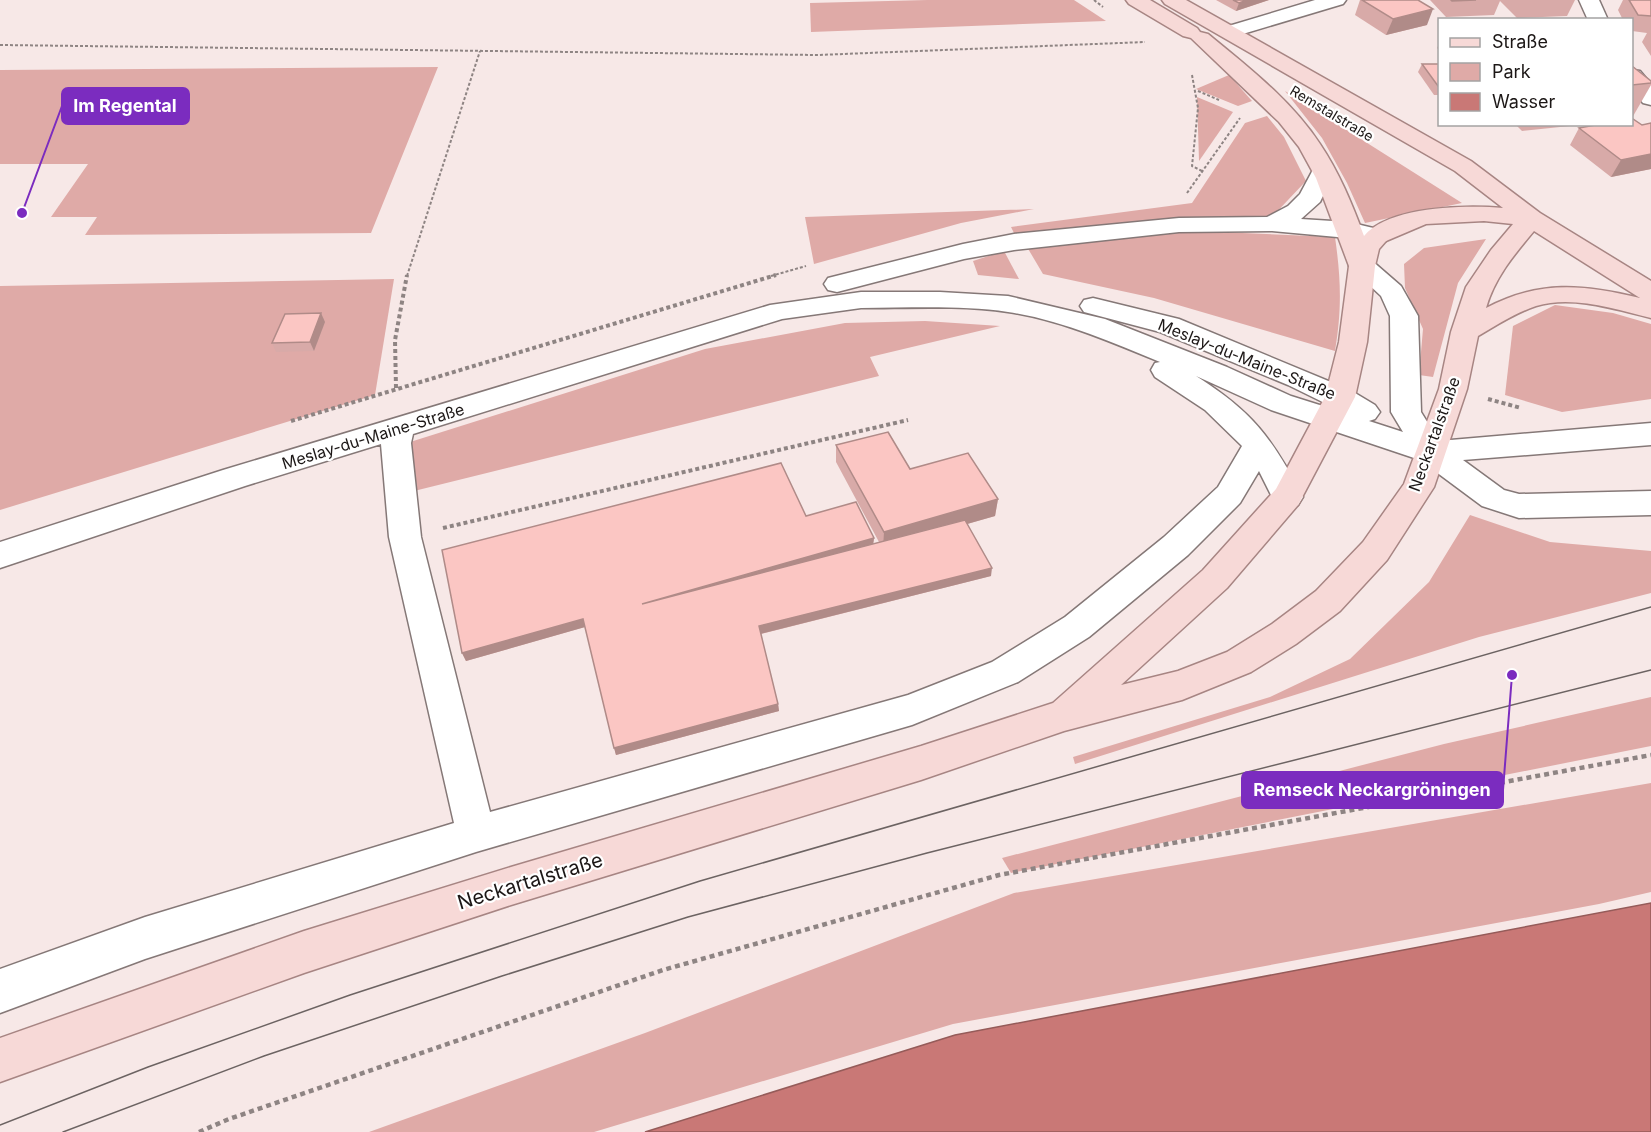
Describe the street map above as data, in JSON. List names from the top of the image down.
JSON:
{
  "streets": {
    "main road": ["Remstalstraße", "Neckartalstraße"],
    "street": ["Meslay-du-Maine-Straße"]
  },
  "crossings": [
    ["Remstalstraße", "Neckartalstraße"],
    ["Meslay-du-Maine-Straße", "Neckartalstraße"]
  ],
  "places": ["Im Regental", "Remseck Neckargröningen"],
  "legend": ["Straße", "Park", "Wasser"]
}
